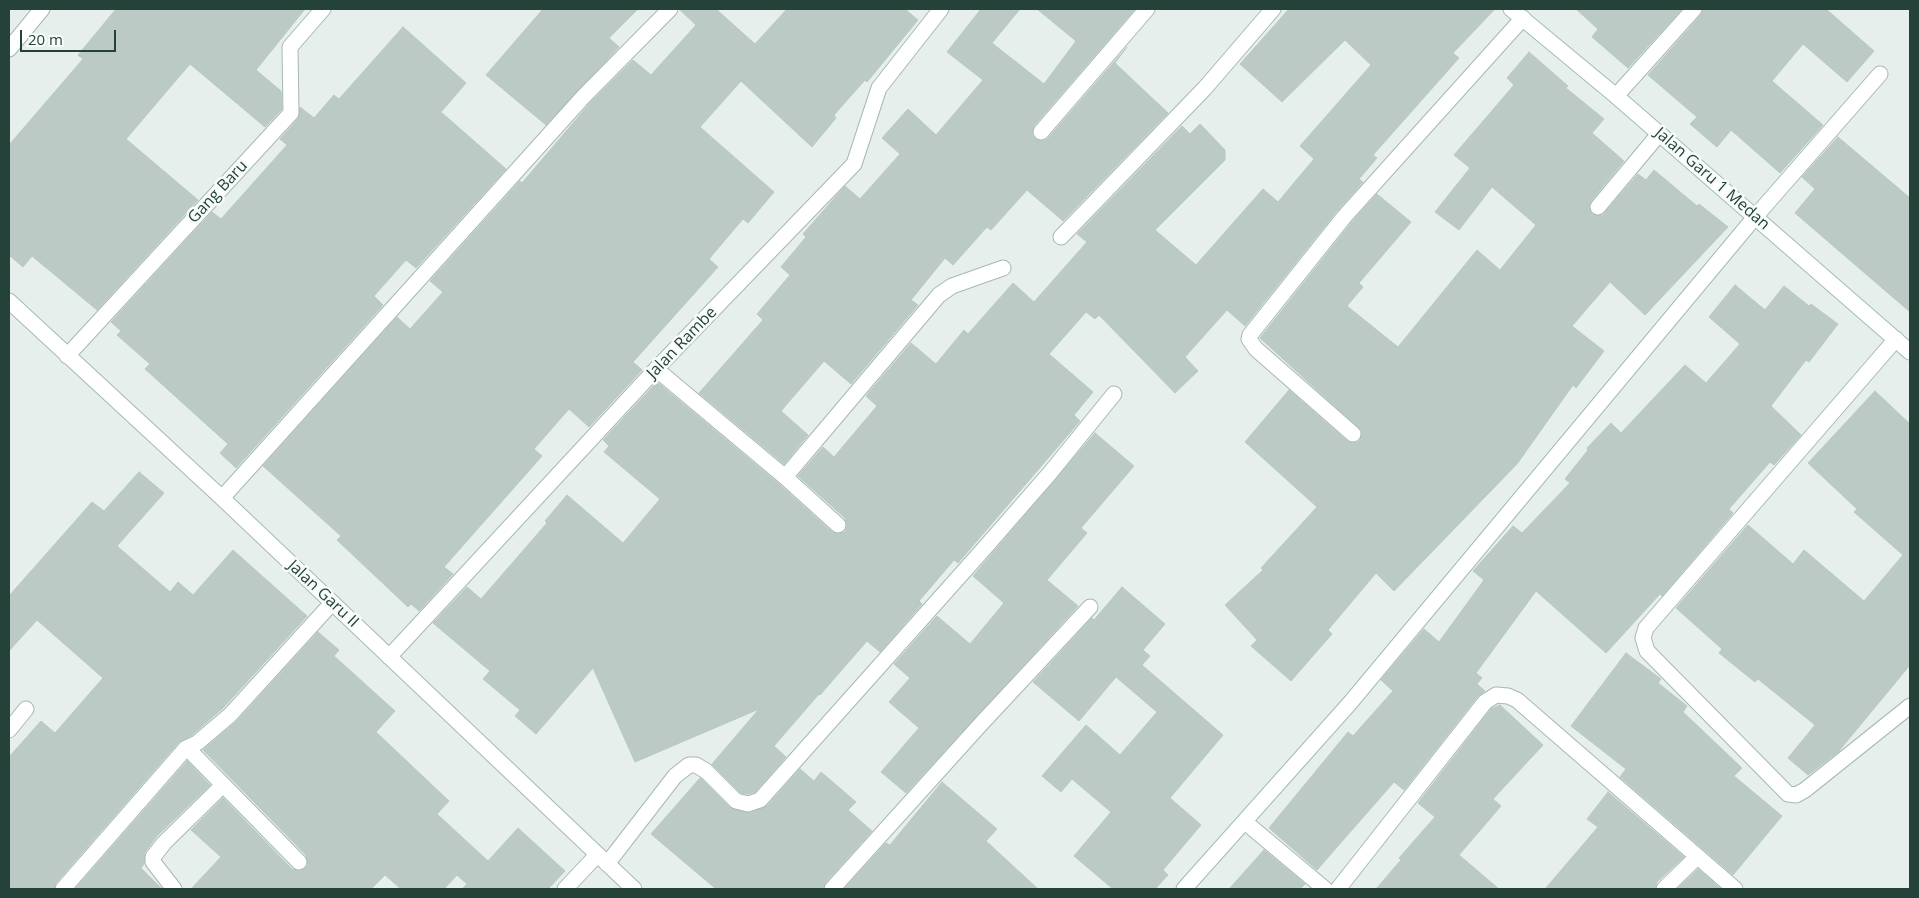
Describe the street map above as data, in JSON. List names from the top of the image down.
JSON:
{
  "streets": {
    "street": [
      "Jalan Garu 1 Medan",
      "Gang Baru",
      "Jalan Rambe",
      "Jalan Garu II"
    ]
  },
  "crossings": [
    ["Gang Baru", "Jalan Garu II"],
    ["Jalan Rambe", "Jalan Garu II"]
  ],
  "scale_bar": "20 m"
}
